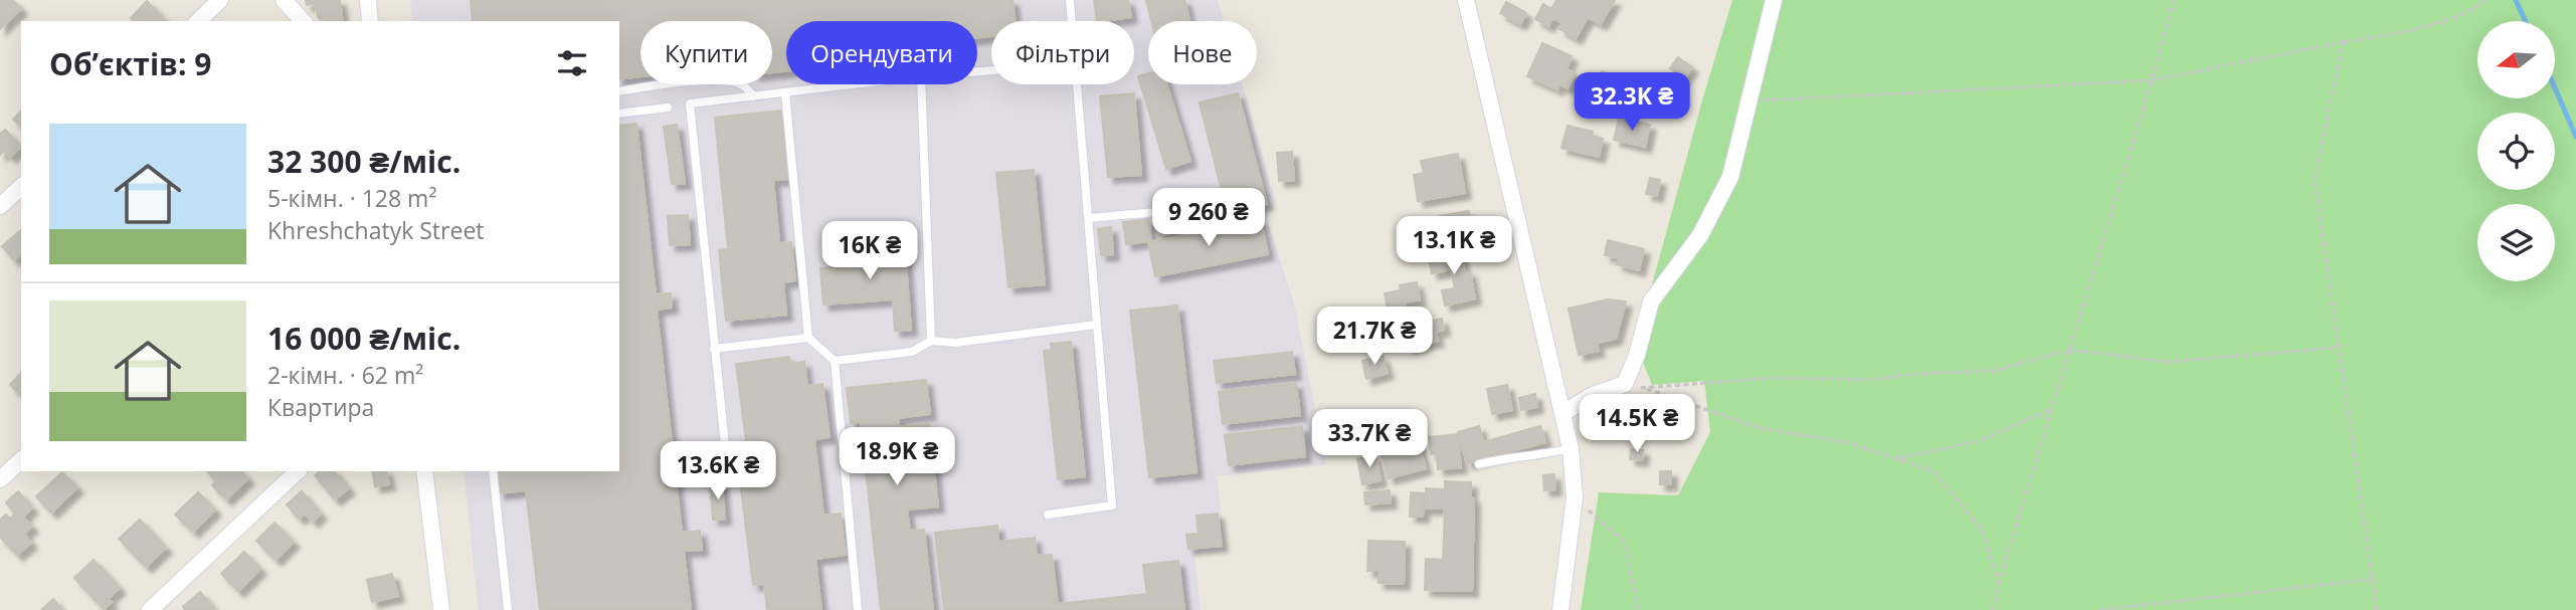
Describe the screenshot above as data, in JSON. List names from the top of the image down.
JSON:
{
  "north": "left",
  "page": {
    "chip": [
      "Купити",
      "Орендувати",
      "Фільтри",
      "Нове"
    ],
    "heading": "Об’єктів: 9",
    "price": [
      "32.3K ₴",
      "9 260 ₴",
      "13.1K ₴",
      "16K ₴",
      "21.7K ₴",
      "14.5K ₴",
      "33.7K ₴",
      "18.9K ₴",
      "13.6K ₴"
    ],
    "list": [
      {
        "name": "32 300 ₴/міс.",
        "note": "5-кімн. · 128 m² · Khreshchatyk Street"
      },
      {
        "name": "16 000 ₴/міс.",
        "note": "2-кімн. · 62 m² · Квартира"
      }
    ]
  }
}
